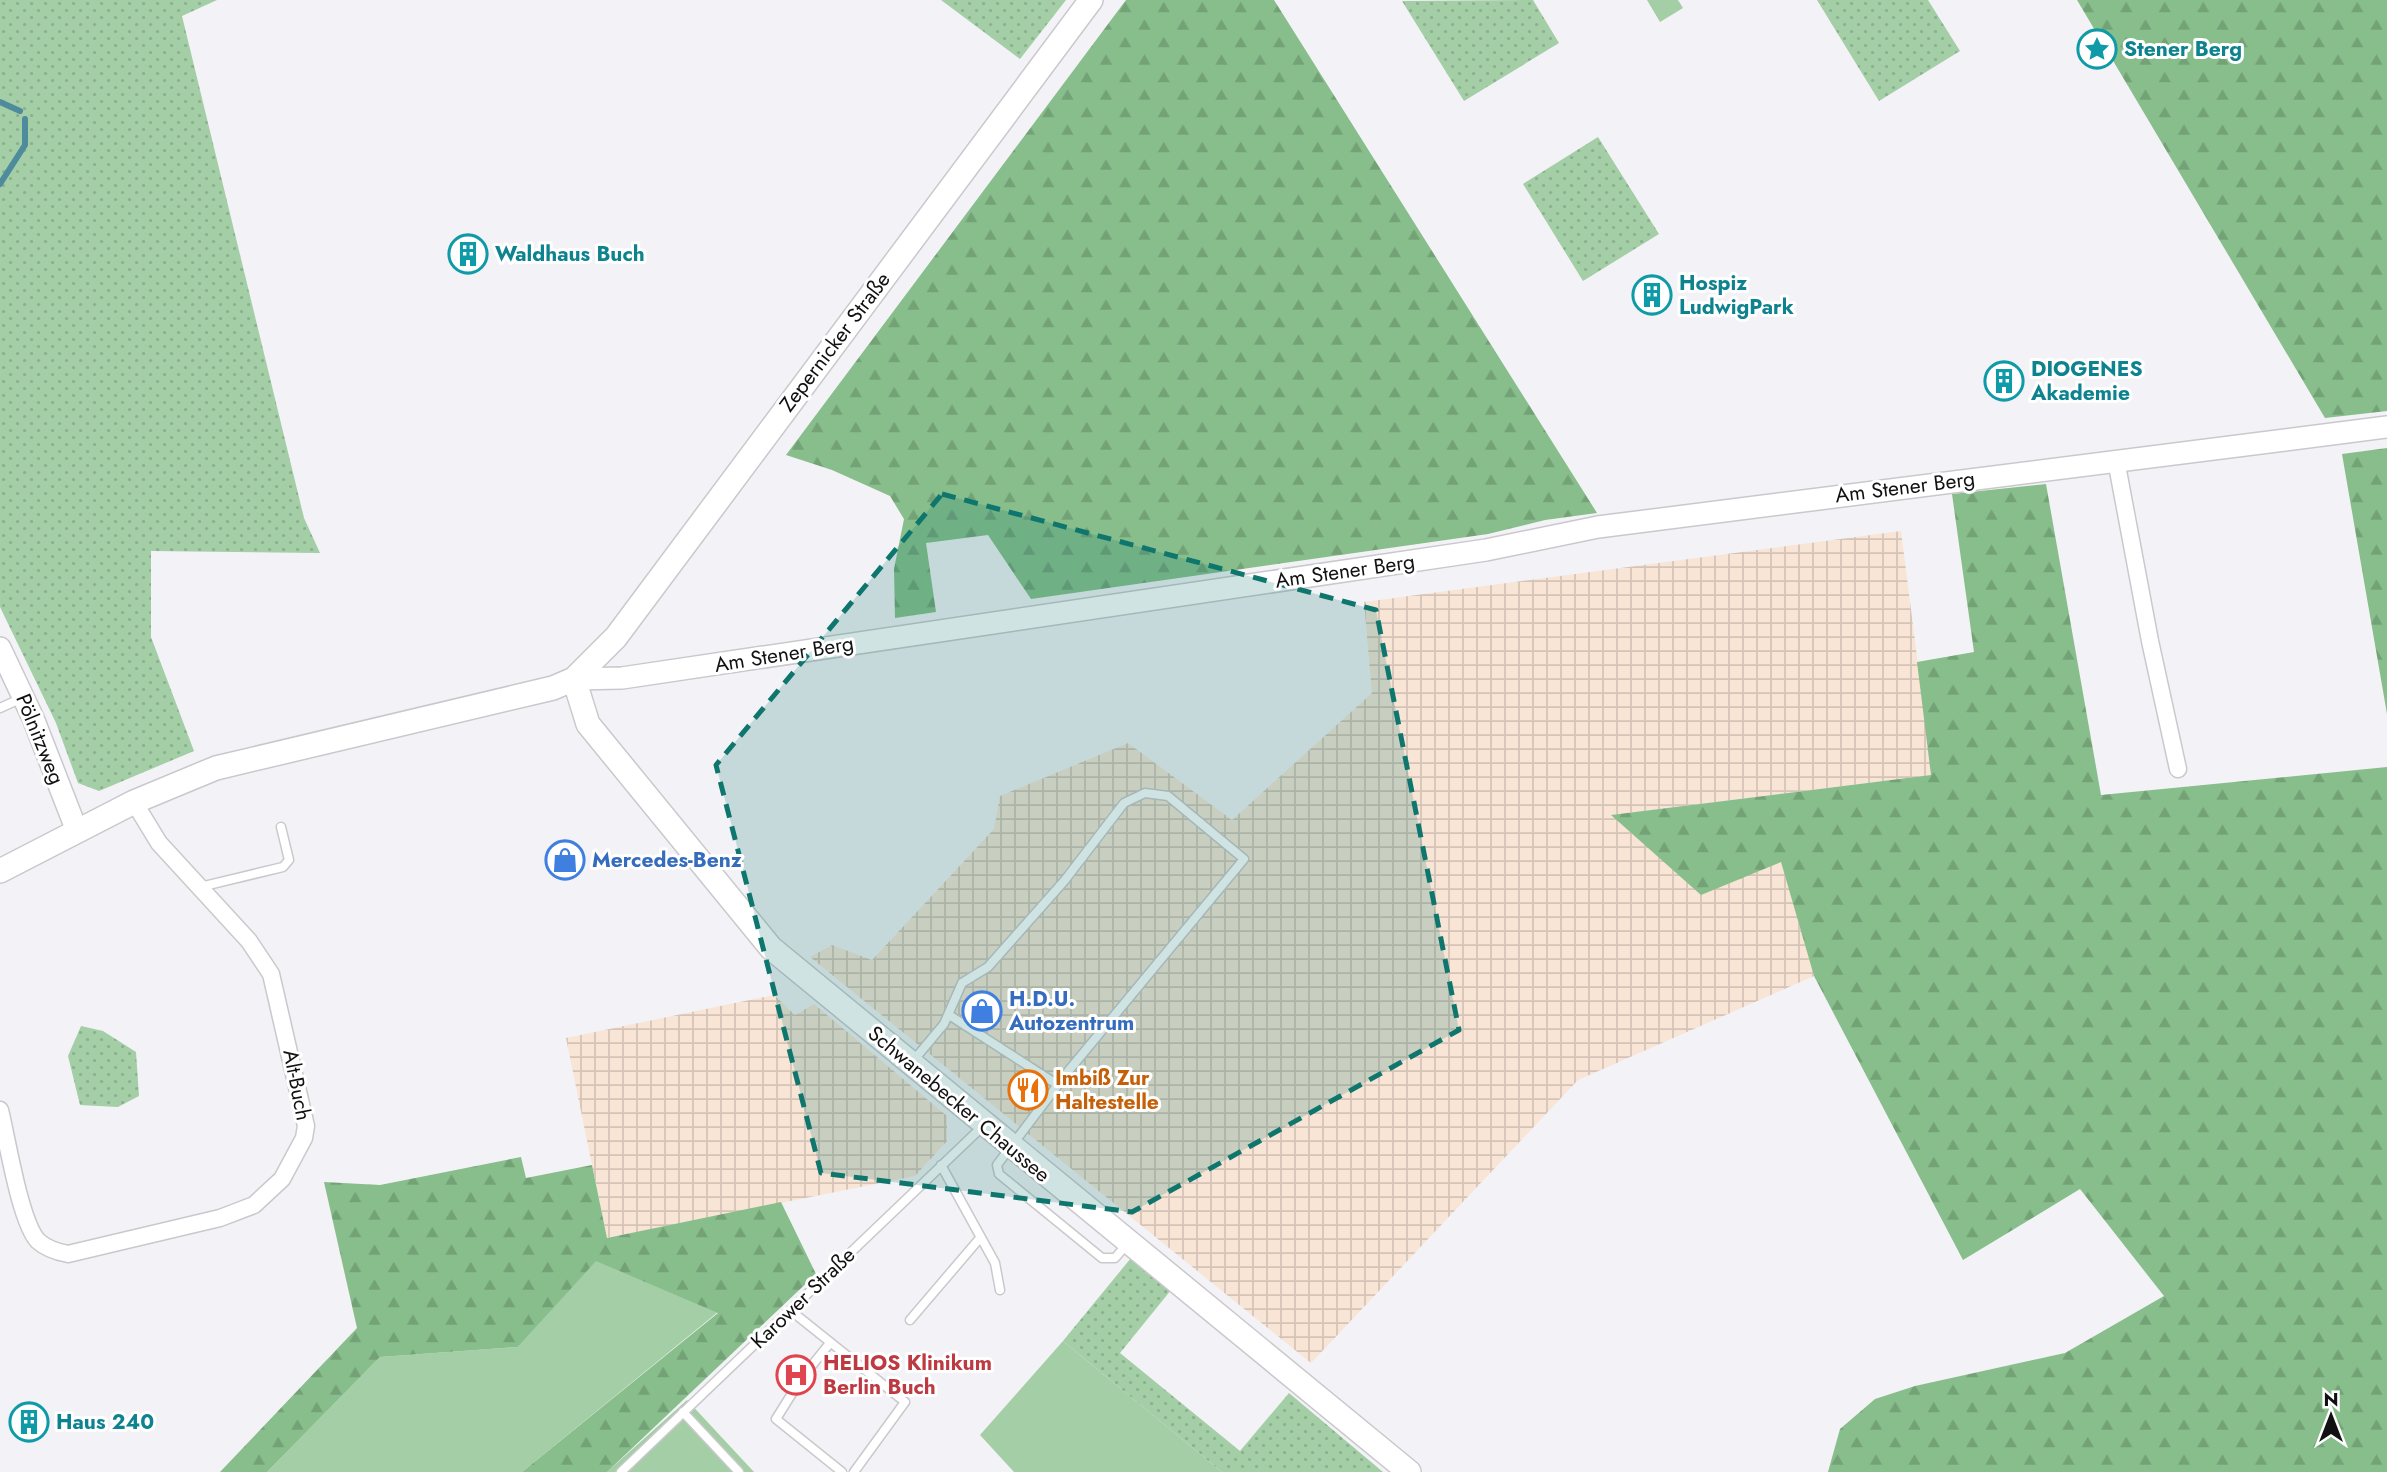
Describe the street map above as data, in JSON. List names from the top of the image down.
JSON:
{
  "streets": {
    "main road": ["Zepernicker Straße", "Schwanebecker Chaussee"],
    "street": ["Am Stener Berg", "Pölnitzweg", "Alt-Buch"],
    "lane": ["Karower Straße"]
  },
  "crossings": [
    ["Zepernicker Straße", "Am Stener Berg"],
    ["Zepernicker Straße", "Schwanebecker Chaussee"],
    ["Am Stener Berg", "Schwanebecker Chaussee"],
    ["Schwanebecker Chaussee", "Karower Straße"]
  ],
  "places": {
    "place": ["Stener Berg"],
    "building": [
      "Waldhaus Buch",
      "Hospiz LudwigPark",
      "DIOGENES Akademie",
      "Haus 240"
    ],
    "shop": ["Mercedes-Benz", "H.D.U. Autozentrum"],
    "restaurant": ["Imbiß Zur Haltestelle"],
    "hospital": ["HELIOS Klinikum Berlin Buch"]
  },
  "north": "top"
}
